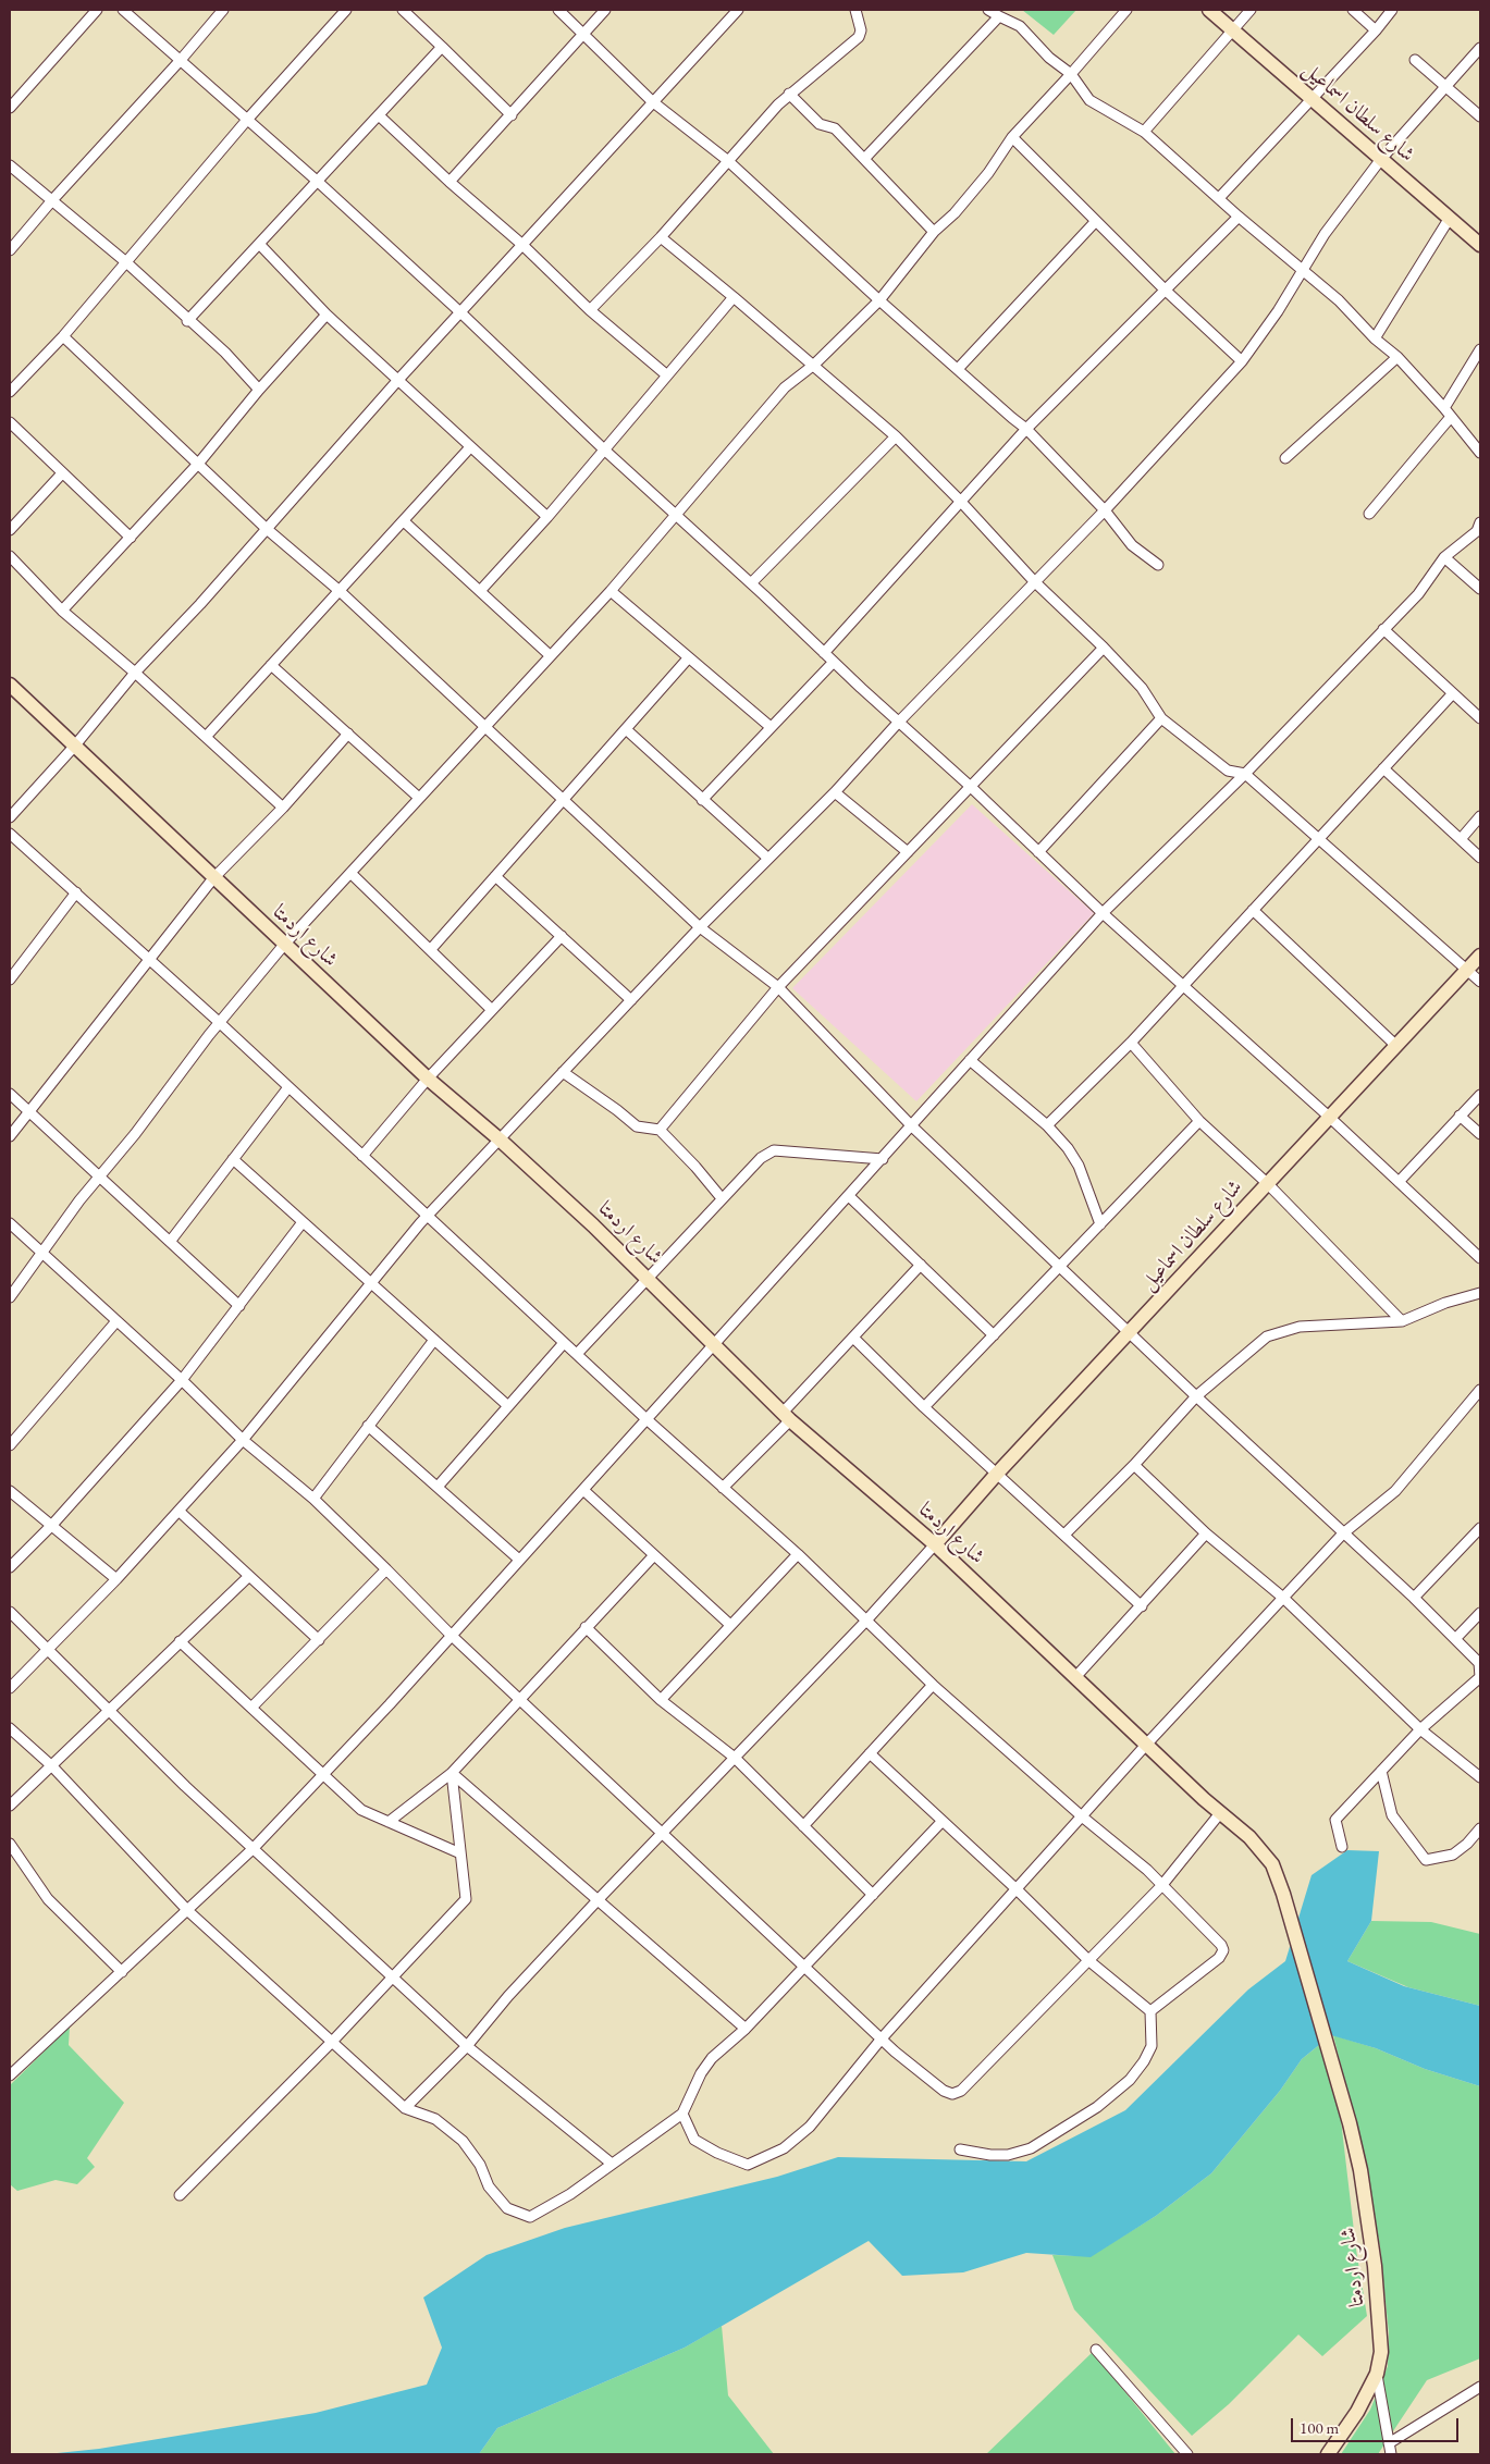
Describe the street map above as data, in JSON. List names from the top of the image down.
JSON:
{
  "streets": {
    "main road": ["شارع سلطان اسماعيل", "شارع اردمتا"]
  },
  "crossings": [
    ["شارع سلطان اسماعيل", "شارع اردمتا"]
  ],
  "scale_bar": "100 m"
}
